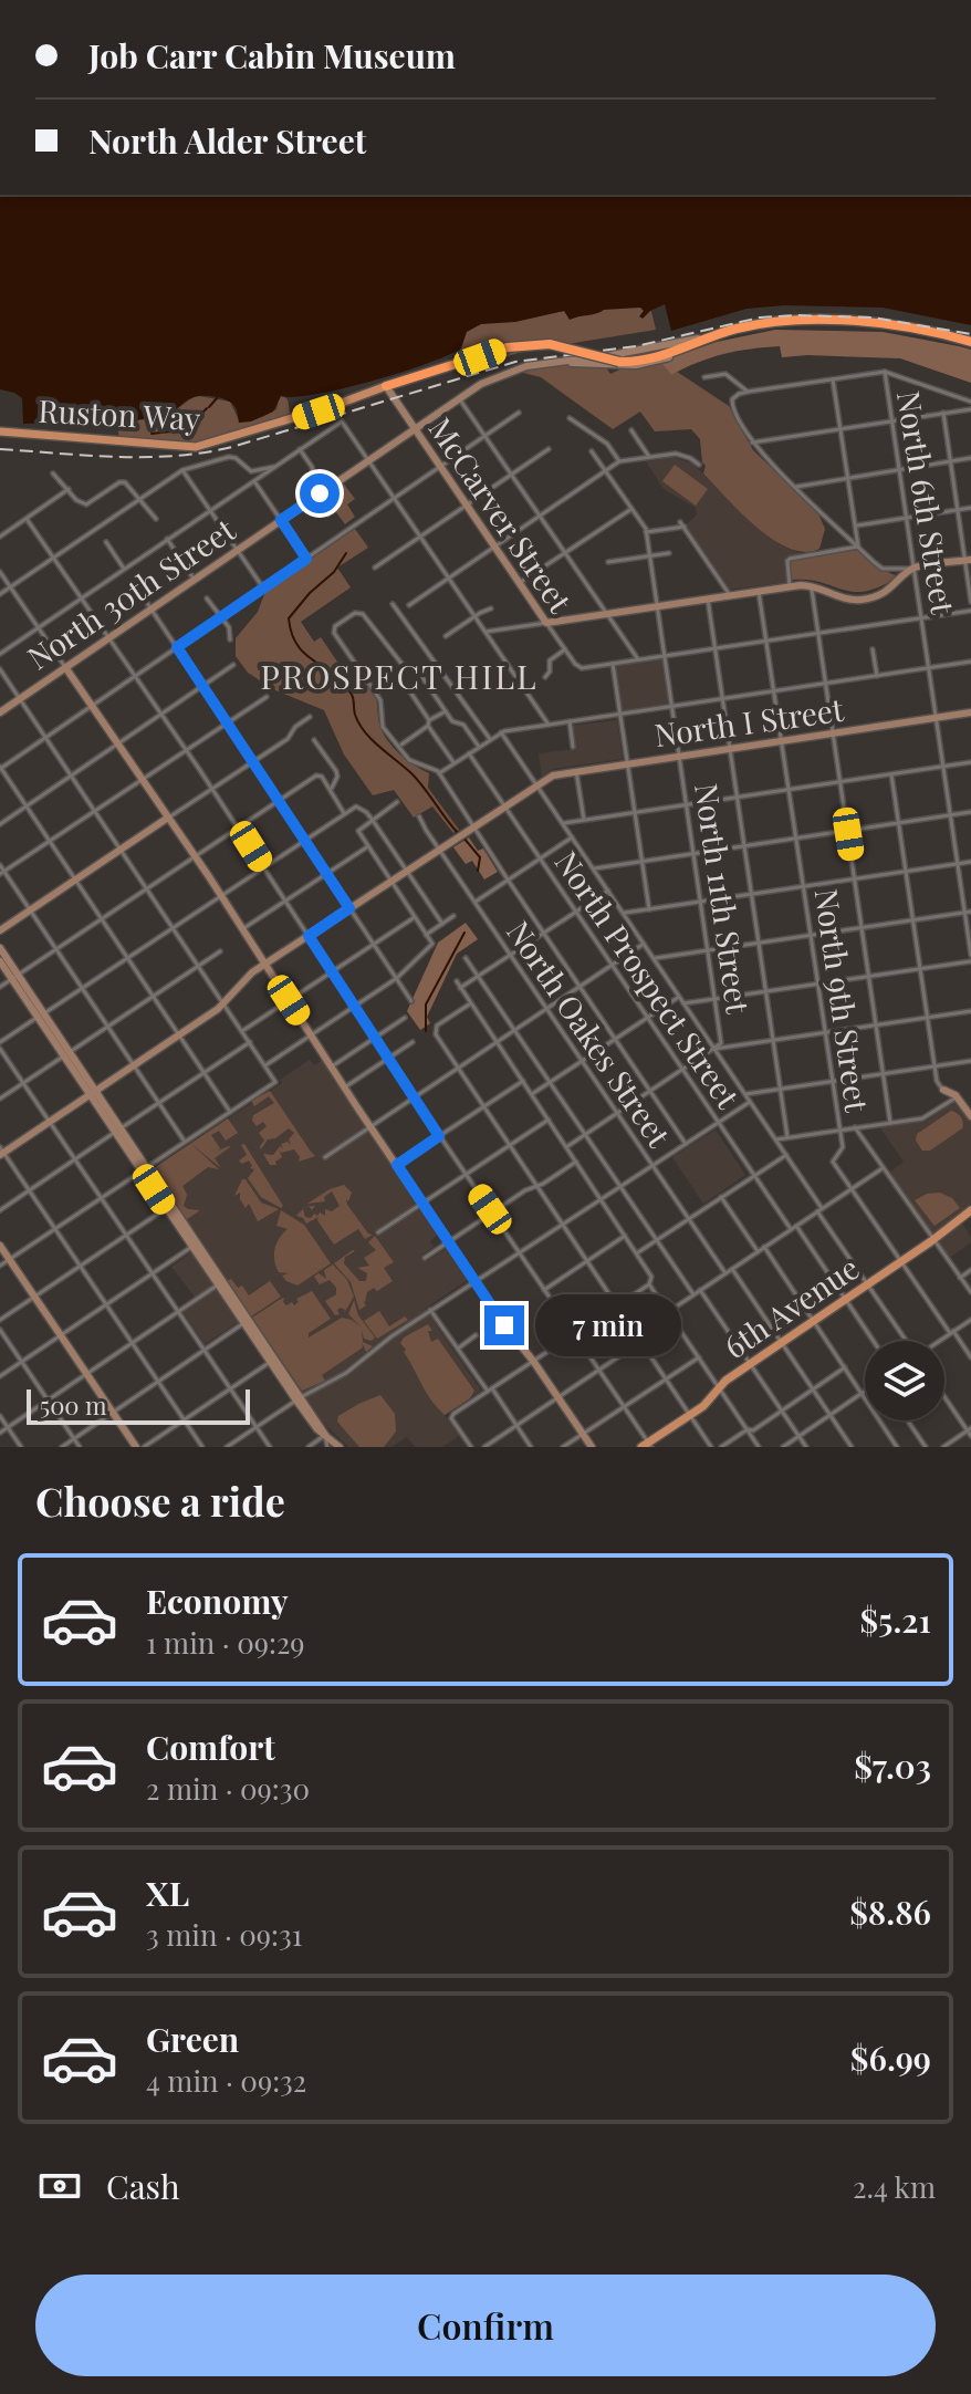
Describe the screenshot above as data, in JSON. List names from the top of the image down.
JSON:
{
  "streets": {
    "main road": ["Ruston Way", "6th Avenue"],
    "street": [
      "North 6th Street",
      "McCarver Street",
      "North 30th Street",
      "North I Street",
      "North 11th Street",
      "North Prospect Street",
      "North 9th Street",
      "North Oakes Street"
    ]
  },
  "crossings": [
    ["Ruston Way", "McCarver Street"],
    ["North 6th Street", "North I Street"],
    ["McCarver Street", "North 30th Street"],
    ["North I Street", "North 11th Street"],
    ["North I Street", "North Prospect Street"],
    ["North I Street", "North 9th Street"],
    ["North I Street", "North Oakes Street"]
  ],
  "districts": ["PROSPECT HILL"],
  "scale_bar": "500 m",
  "page": {
    "banner": ["Job Carr Cabin Museum", "North Alder Street"],
    "bubble": "7 min",
    "scale": "500 m",
    "heading": "Choose a ride",
    "list": [
      {
        "name": "Economy",
        "note": "1 min · 09:29",
        "value": "$5.21"
      },
      {
        "name": "Comfort",
        "note": "2 min · 09:30",
        "value": "$7.03"
      },
      {
        "name": "XL",
        "note": "3 min · 09:31",
        "value": "$8.86"
      },
      {
        "name": "Green",
        "note": "4 min · 09:32",
        "value": "$6.99"
      }
    ],
    "pay": ["Cash", "2.4 km"],
    "buttons": "Confirm"
  }
}
